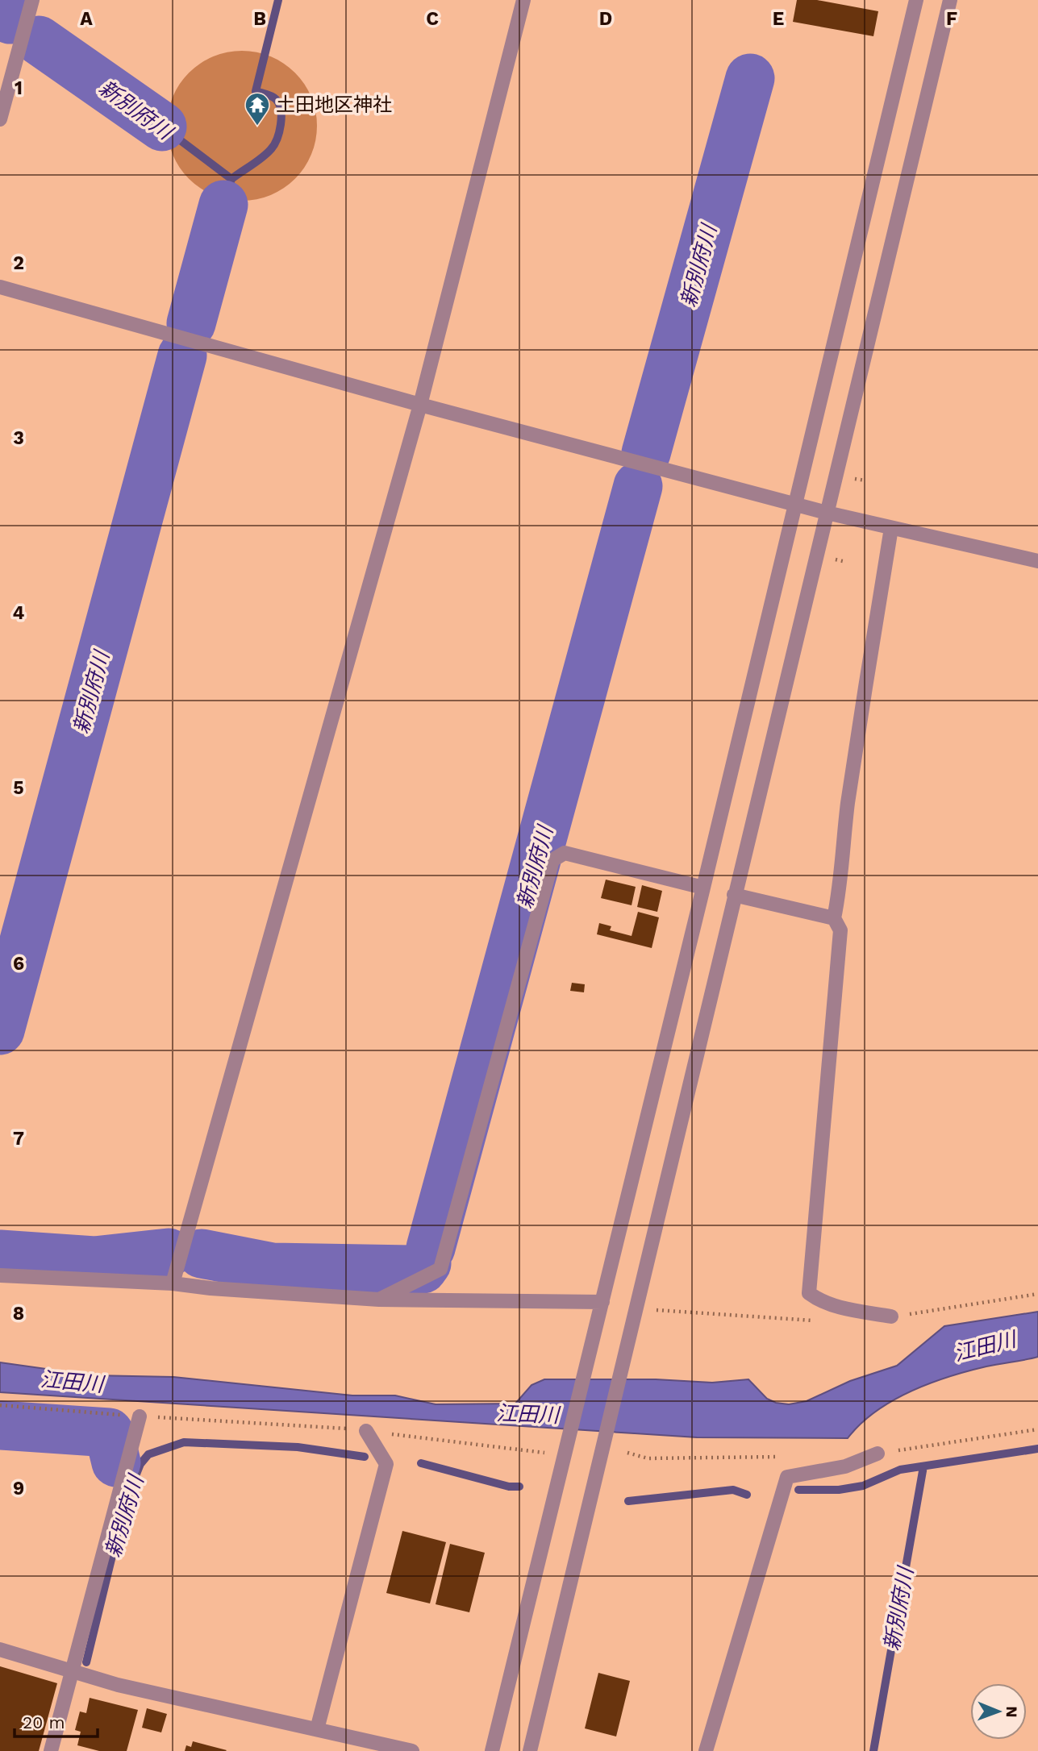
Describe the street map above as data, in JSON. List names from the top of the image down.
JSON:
{
  "water": ["新別府川", "江田川"],
  "places": {
    "temple": ["土田地区神社"]
  },
  "scale_bar": "20 m",
  "north": "right",
  "grid": {
    "columns": [
      "A",
      "B",
      "C",
      "D",
      "E",
      "F"
    ],
    "rows": [
      "1",
      "2",
      "3",
      "4",
      "5",
      "6",
      "7",
      "8",
      "9"
    ]
  }
}
